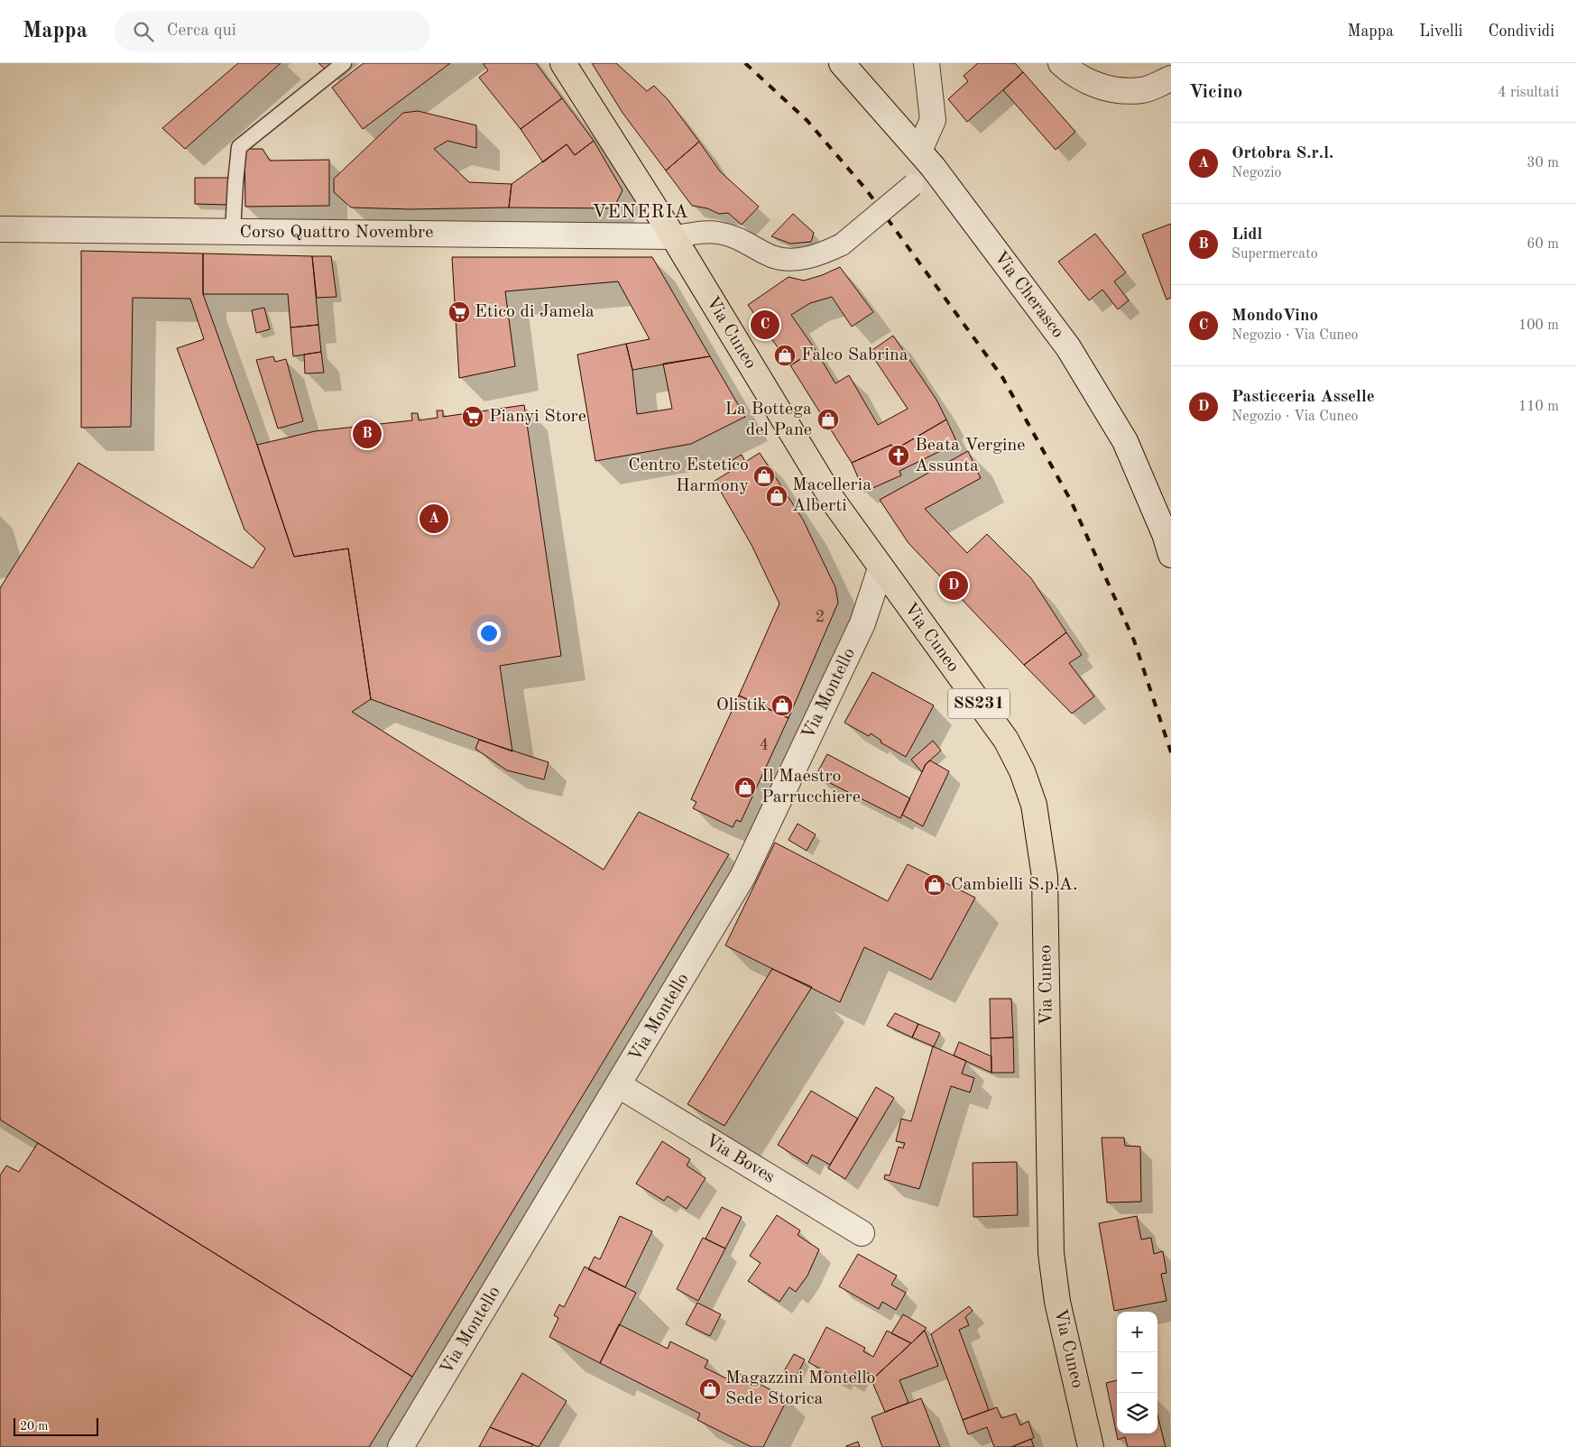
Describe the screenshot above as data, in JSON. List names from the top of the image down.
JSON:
{
  "streets": {
    "main road": ["Via Cuneo", "SS231"],
    "street": [
      "Corso Quattro Novembre",
      "Via Cherasco",
      "Via Montello",
      "Via Boves"
    ]
  },
  "crossings": [
    ["Corso Quattro Novembre", "Via Cuneo"],
    ["Via Cuneo", "Via Montello"],
    ["Via Montello", "Via Boves"]
  ],
  "districts": ["VENERIA"],
  "places": {
    "supermarket": ["Etico di Jamela", "Pianyi Store"],
    "shop": [
      "Falco Sabrina",
      "La Bottega del Pane",
      "Centro Estetico Harmony",
      "Macelleria Alberti",
      "Olistik",
      "Il Maestro Parrucchiere",
      "Cambielli S.p.A.",
      "Magazzini Montello Sede Storica"
    ],
    "church": ["Beata Vergine Assunta"]
  },
  "house_numbers": ["2", "4"],
  "scale_bar": "20 m",
  "page": {
    "header": "Mappa",
    "search": "Cerca qui",
    "nav": ["Mappa", "Livelli", "Condividi"],
    "heading": ["Vicino", "4 risultati"],
    "list": [
      {
        "mark": "A",
        "name": "Ortobra S.r.l.",
        "note": "Negozio",
        "value": "30 m"
      },
      {
        "mark": "B",
        "name": "Lidl",
        "note": "Supermercato",
        "value": "60 m"
      },
      {
        "mark": "C",
        "name": "MondoVino",
        "note": "Negozio · Via Cuneo",
        "value": "100 m"
      },
      {
        "mark": "D",
        "name": "Pasticceria Asselle",
        "note": "Negozio · Via Cuneo",
        "value": "110 m"
      }
    ],
    "pins": [
      "C",
      "B",
      "A",
      "D"
    ],
    "map_buttons": ["+", "−"],
    "scale": "20 m"
  }
}
